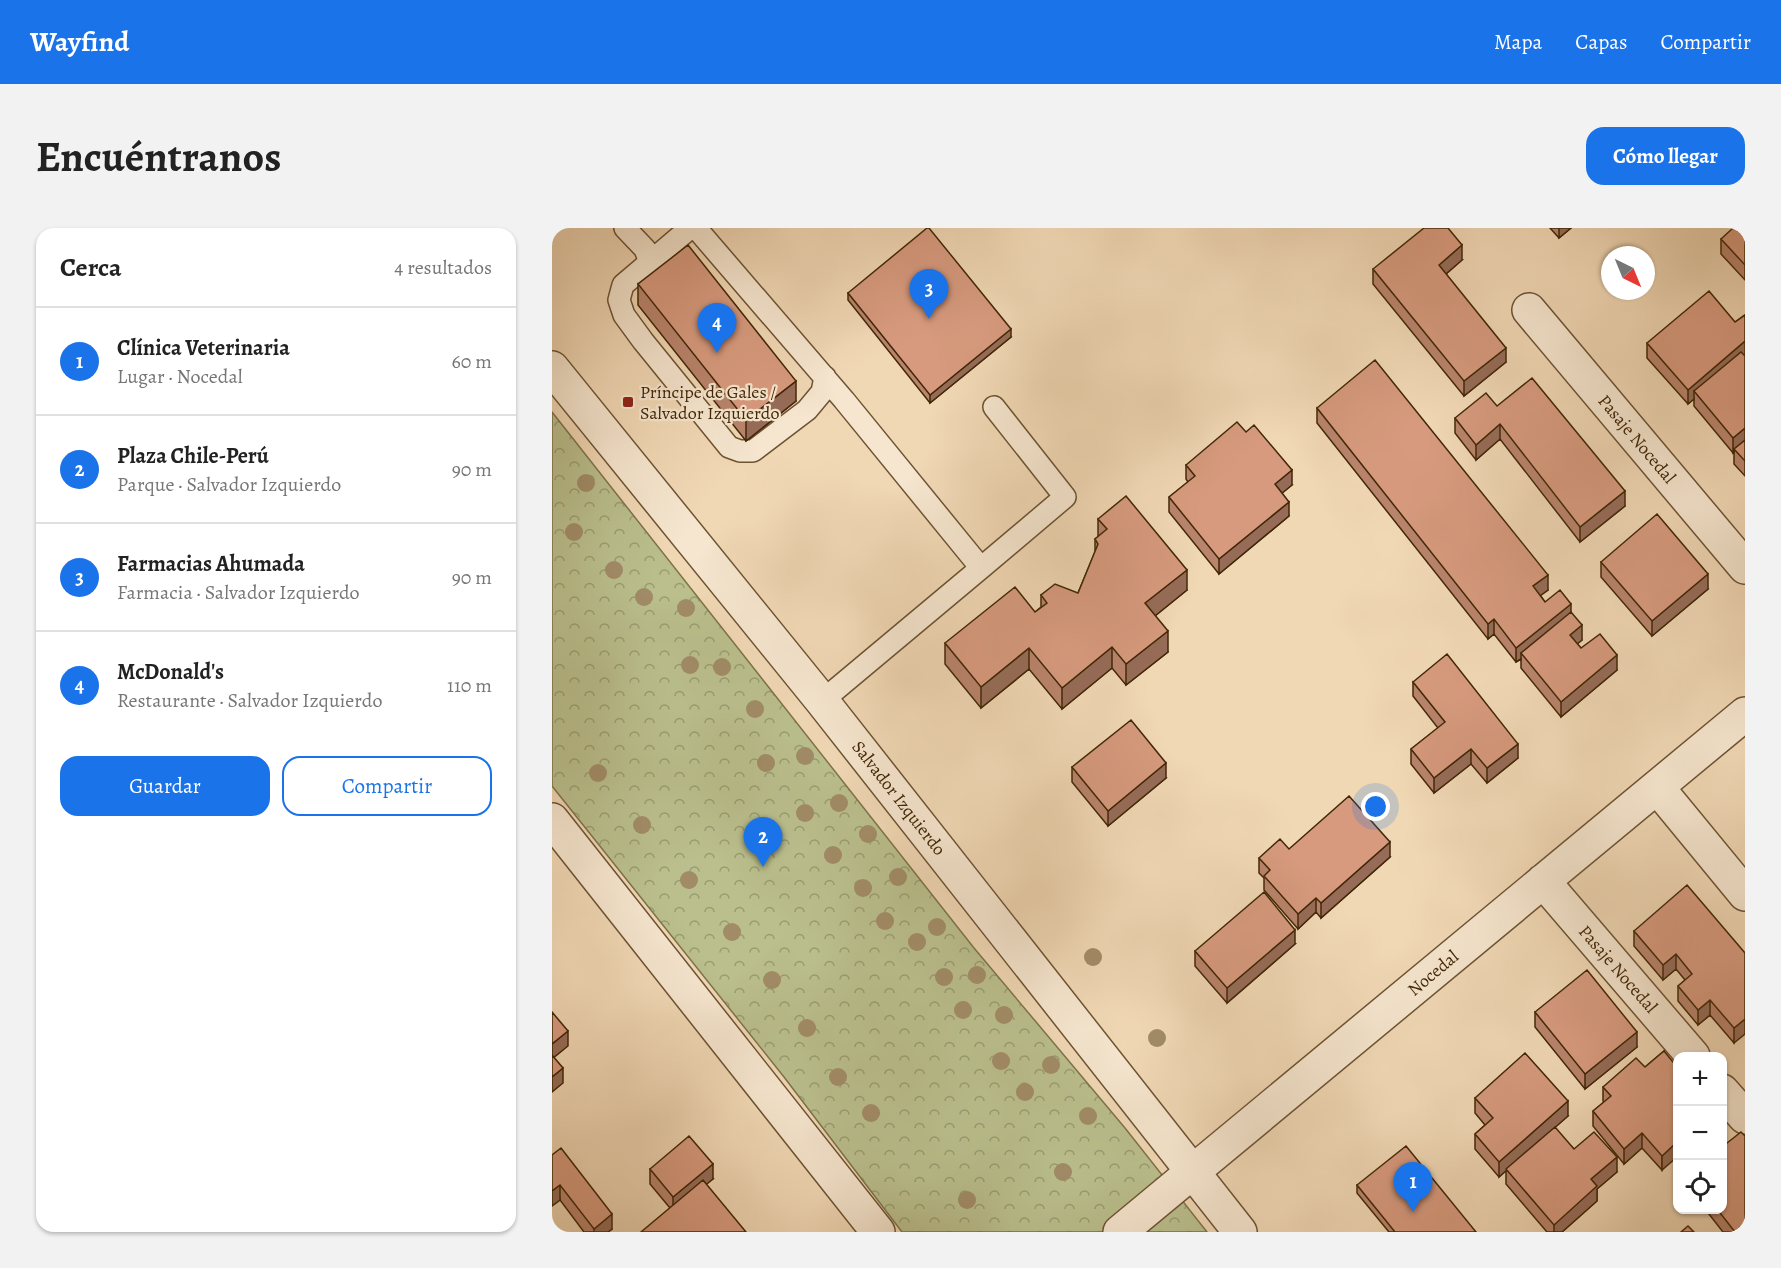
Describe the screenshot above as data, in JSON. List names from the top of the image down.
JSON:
{
  "streets": {
    "street": ["Pasaje Nocedal", "Salvador Izquierdo", "Nocedal"]
  },
  "crossings": [
    ["Pasaje Nocedal", "Nocedal"],
    ["Salvador Izquierdo", "Nocedal"]
  ],
  "places": {
    "transit": ["Príncipe de Gales / Salvador Izquierdo"]
  },
  "north": "bottom right",
  "page": {
    "header": "Wayfind",
    "nav": ["Mapa", "Capas", "Compartir"],
    "buttons": [
      "Cómo llegar",
      ["Guardar", "Compartir"]
    ],
    "title": "Encuéntranos",
    "heading": ["Cerca", "4 resultados"],
    "pins": [
      "3",
      "4",
      "2",
      "1"
    ],
    "list": [
      {
        "mark": "1",
        "name": "Clínica Veterinaria",
        "note": "Lugar · Nocedal",
        "value": "60 m"
      },
      {
        "mark": "2",
        "name": "Plaza Chile-Perú",
        "note": "Parque · Salvador Izquierdo",
        "value": "90 m"
      },
      {
        "mark": "3",
        "name": "Farmacias Ahumada",
        "note": "Farmacia · Salvador Izquierdo",
        "value": "90 m"
      },
      {
        "mark": "4",
        "name": "McDonald's",
        "note": "Restaurante · Salvador Izquierdo",
        "value": "110 m"
      }
    ],
    "map_buttons": ["+", "−"]
  }
}
